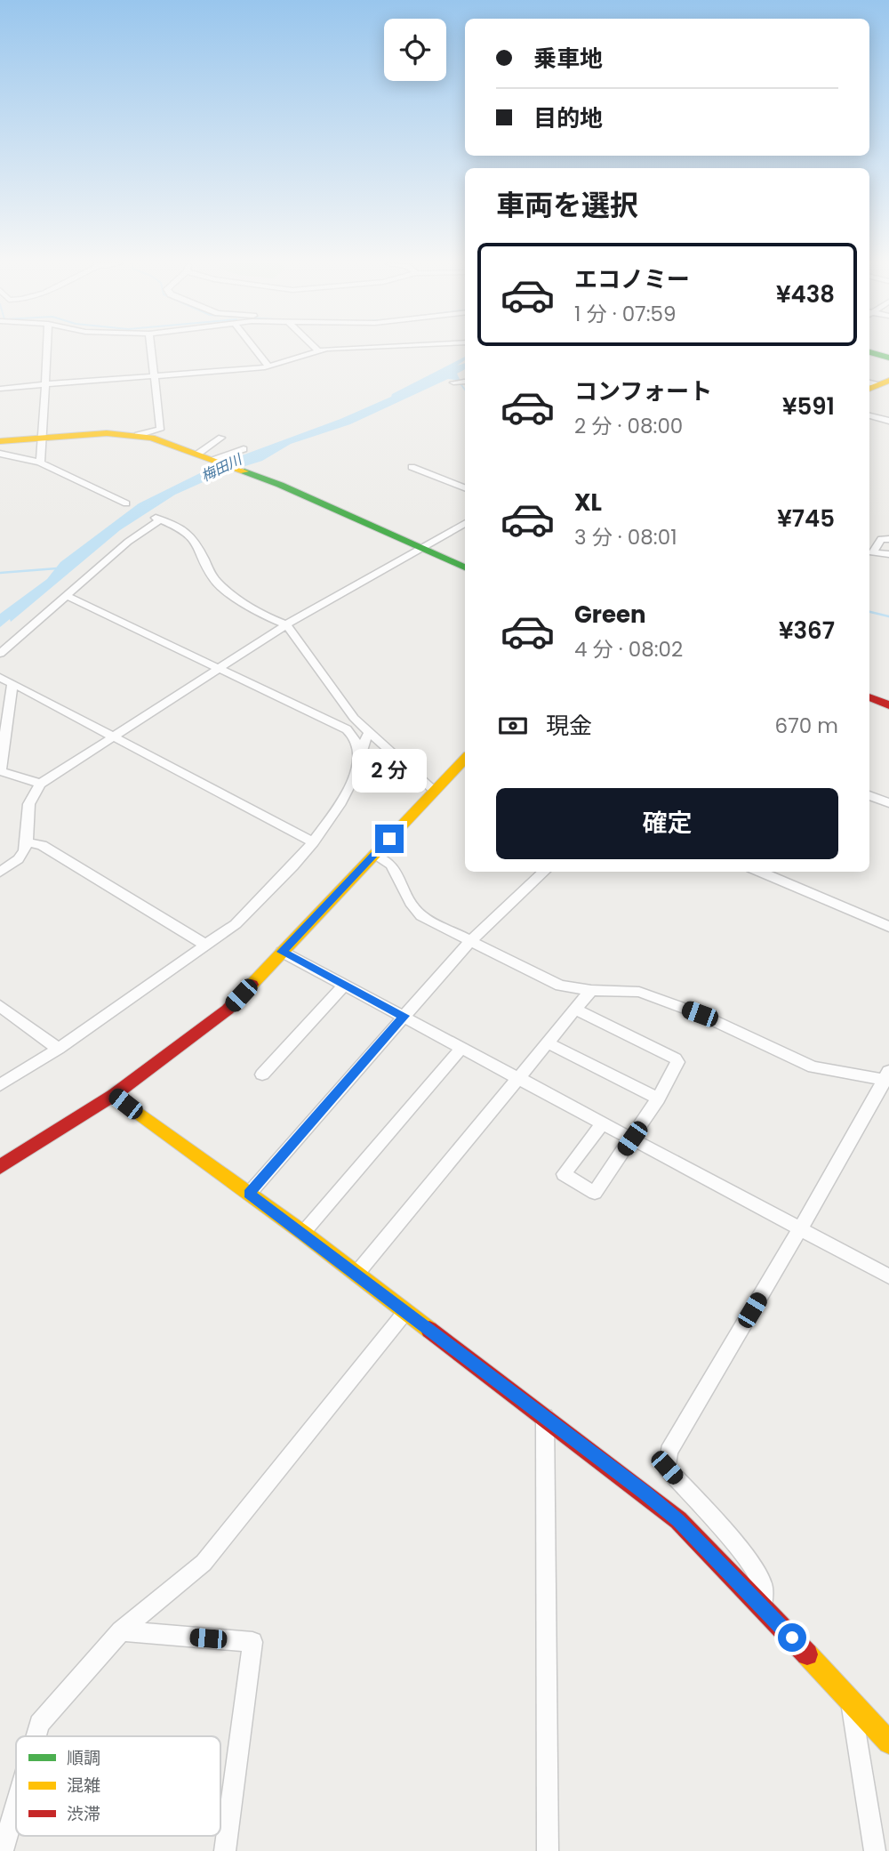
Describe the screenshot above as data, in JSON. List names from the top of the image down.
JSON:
{
  "water": ["梅田川"],
  "legend": ["順調", "混雑", "渋滞"],
  "page": {
    "banner": ["乗車地", "目的地"],
    "heading": "車両を選択",
    "list": [
      {
        "name": "エコノミー",
        "note": "1 分 · 07:59",
        "value": "¥438"
      },
      {
        "name": "コンフォート",
        "note": "2 分 · 08:00",
        "value": "¥591"
      },
      {
        "name": "XL",
        "note": "3 分 · 08:01",
        "value": "¥745"
      },
      {
        "name": "Green",
        "note": "4 分 · 08:02",
        "value": "¥367"
      }
    ],
    "pay": ["現金", "670 m"],
    "bubble": "2 分",
    "buttons": "確定"
  }
}
